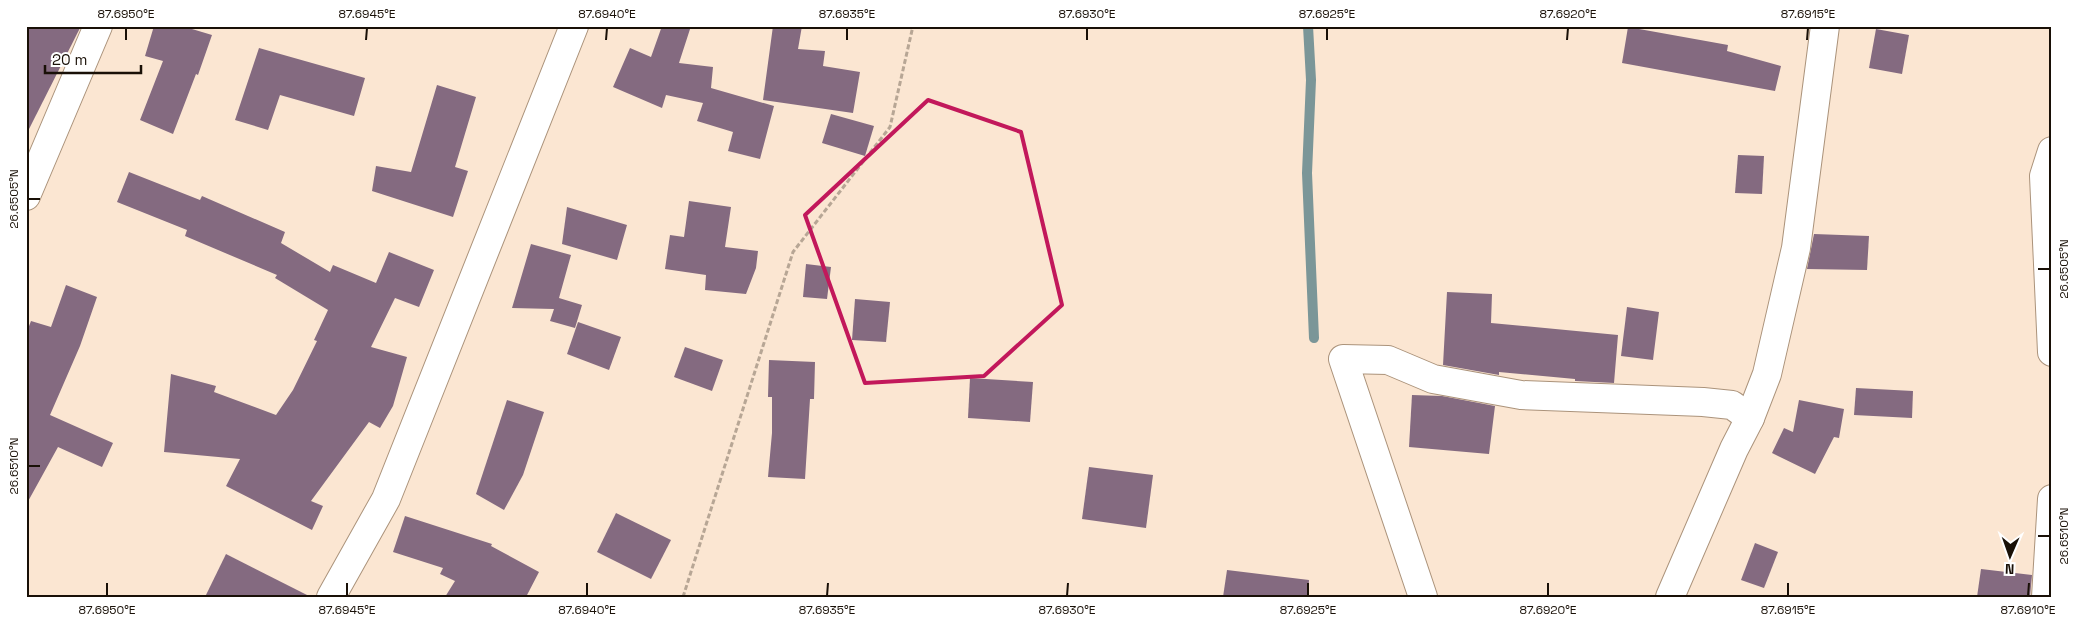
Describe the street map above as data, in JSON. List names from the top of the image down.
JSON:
{
  "scale_bar": "20 m",
  "north": "bottom",
  "coordinates": [
    "87.6950°E",
    "87.6945°E",
    "87.6940°E",
    "87.6935°E",
    "87.6930°E",
    "87.6925°E",
    "87.6920°E",
    "87.6915°E",
    "26.6505°N",
    "26.6510°N",
    "87.6910°E"
  ]
}
